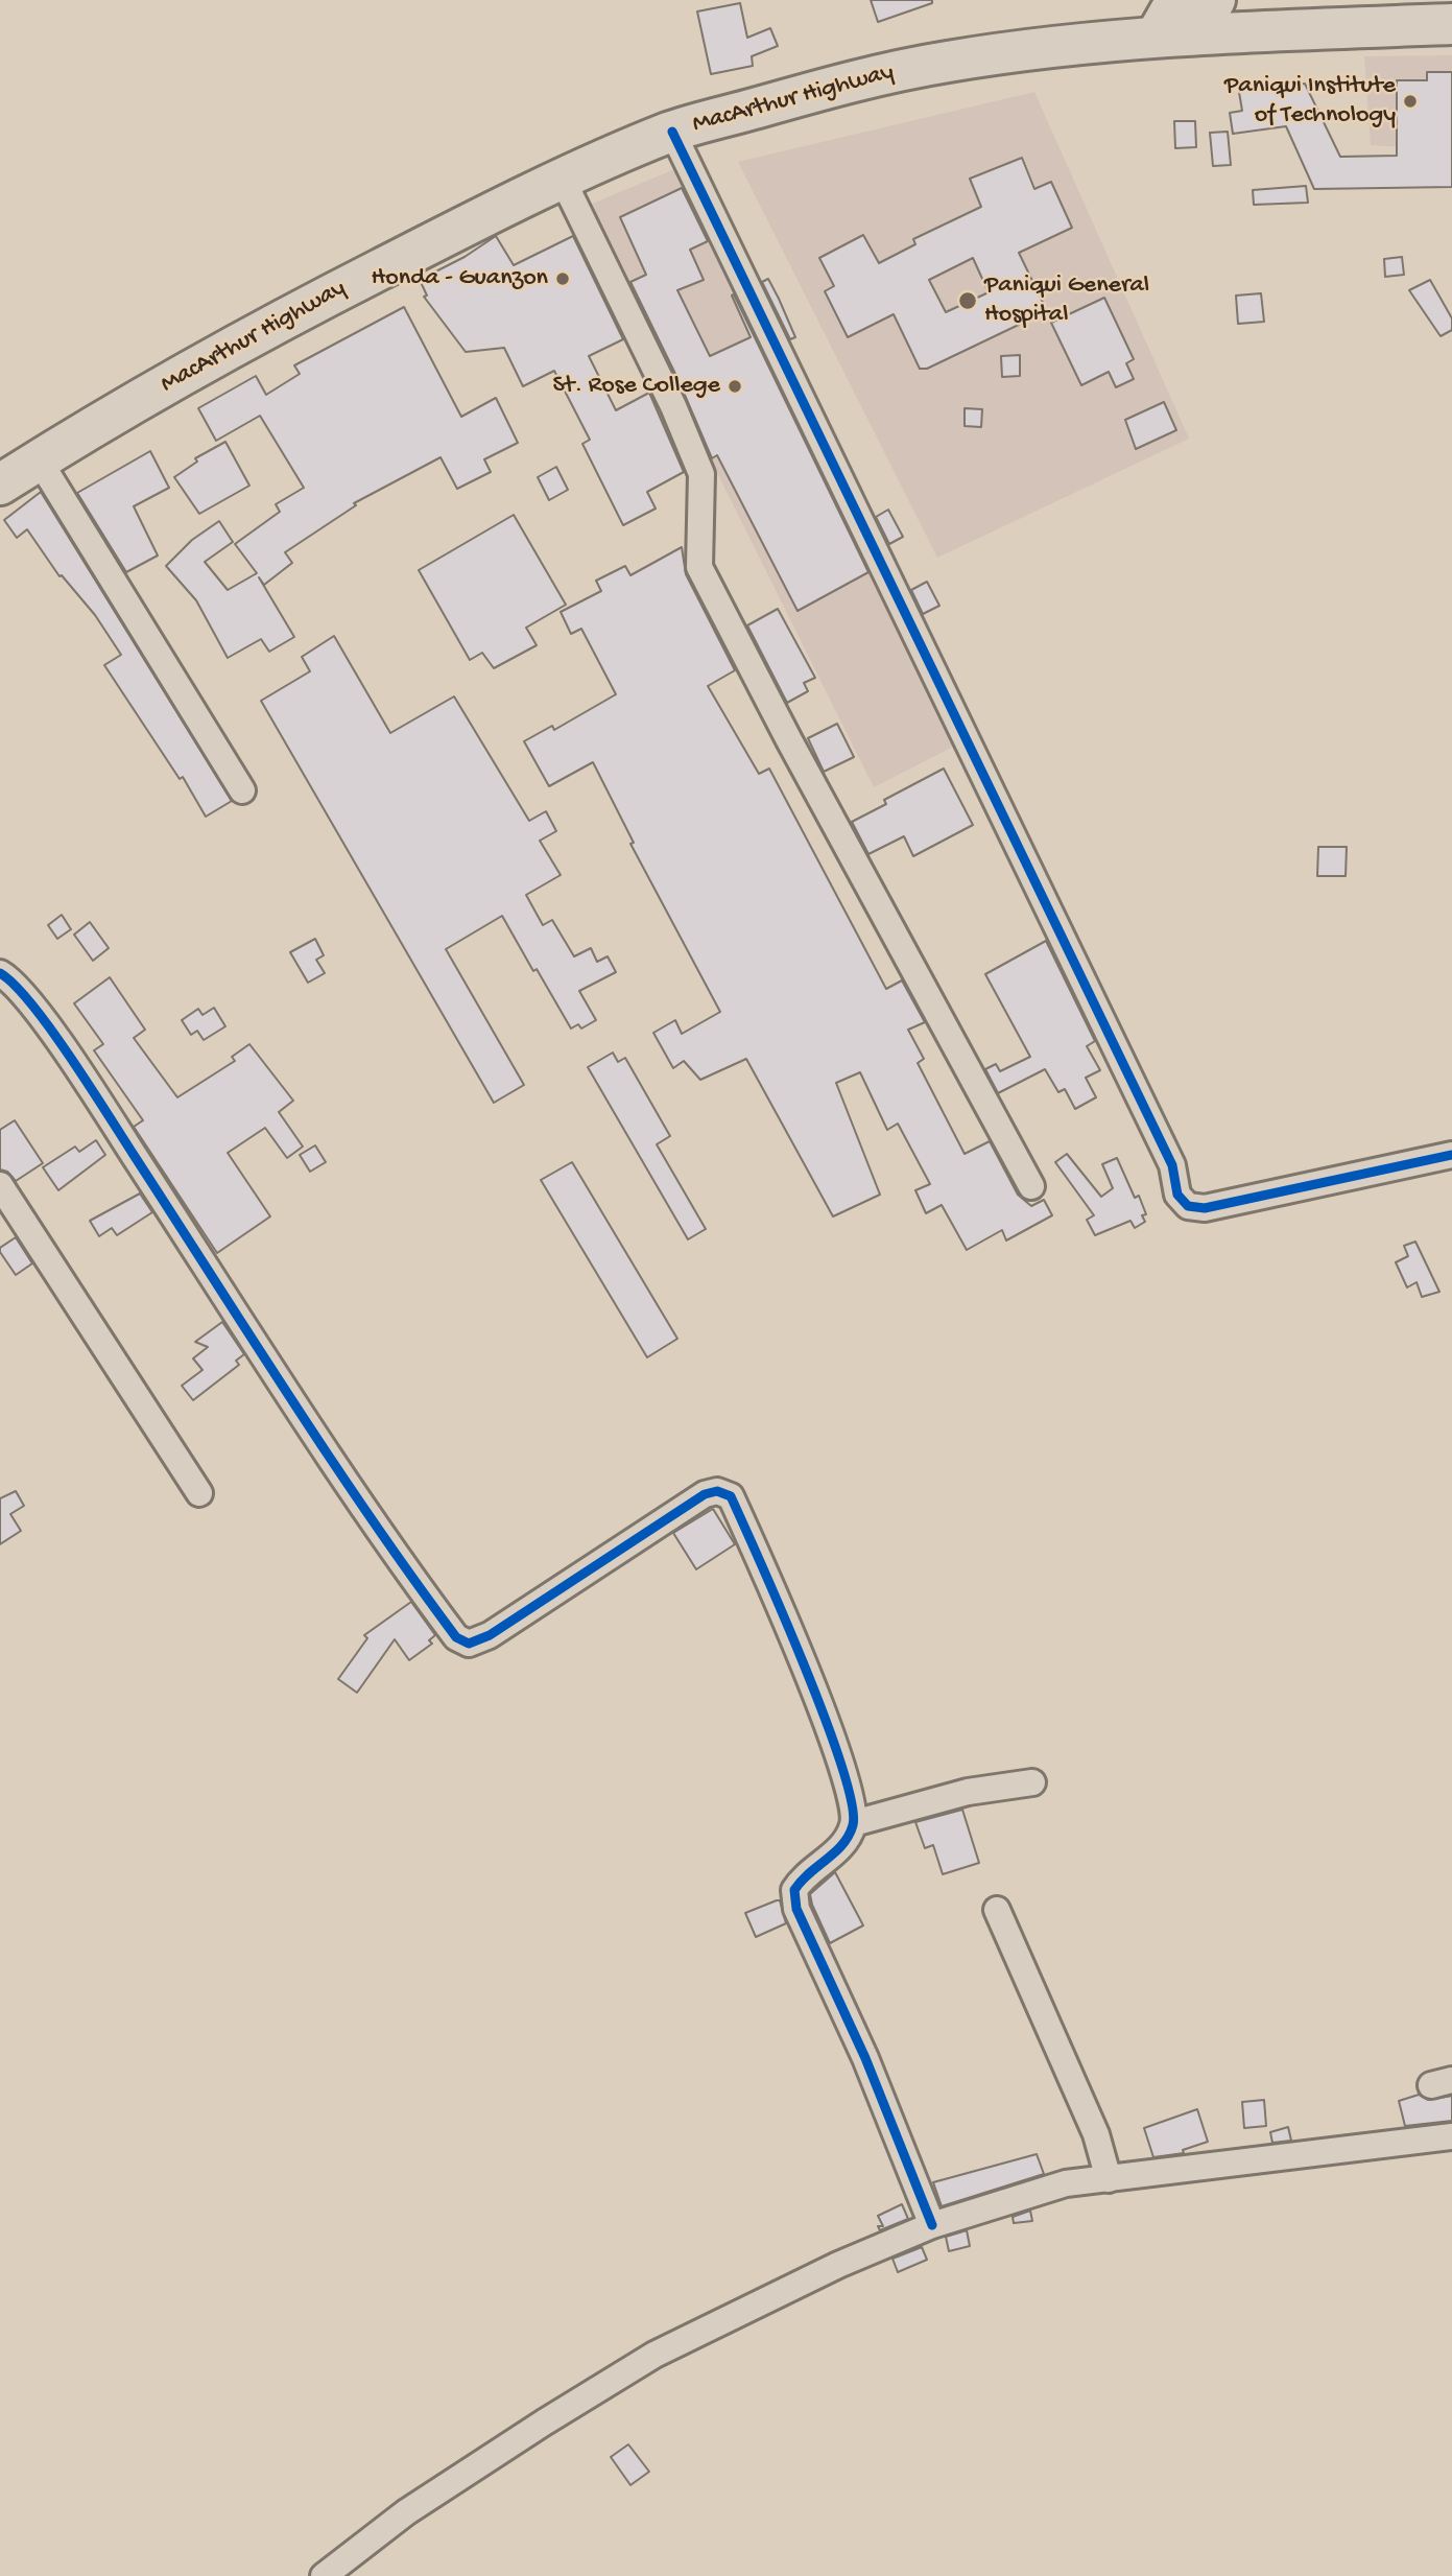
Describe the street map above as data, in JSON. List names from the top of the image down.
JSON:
{
  "streets": {
    "highway": ["MacArthur Highway"]
  },
  "places": [
    "Paniqui Institute of Technology",
    "Honda - Guanzon",
    "Paniqui General Hospital",
    "St. Rose College"
  ]
}
